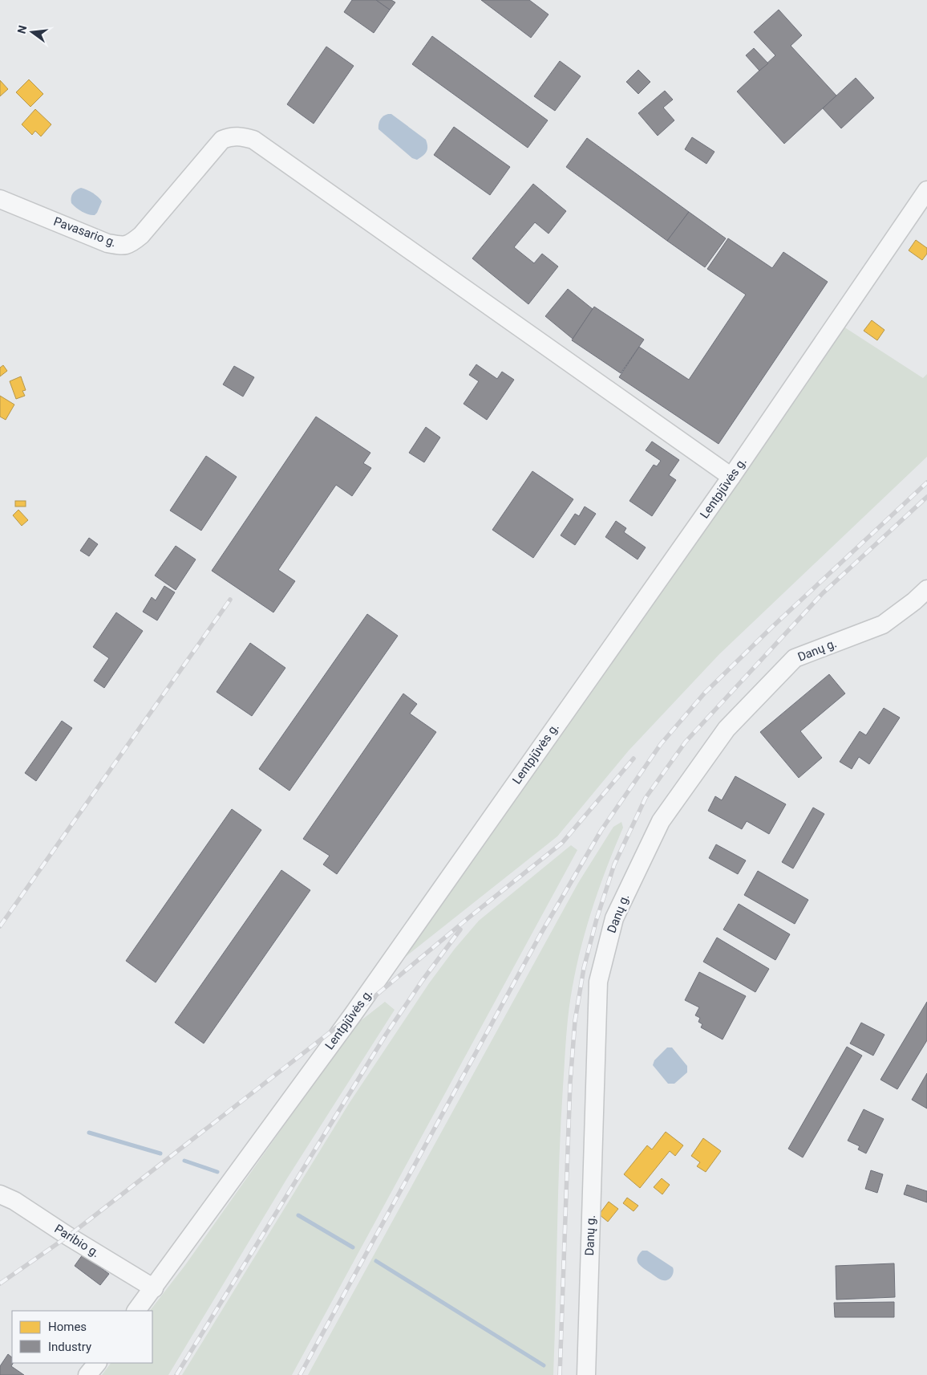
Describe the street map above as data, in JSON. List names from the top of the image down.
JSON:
{
  "streets": {
    "street": [
      "Pavasario g.",
      "Lentpjūvės g.",
      "Danų g.",
      "Paribio g."
    ]
  },
  "crossings": [
    ["Pavasario g.", "Lentpjūvės g."],
    ["Lentpjūvės g.", "Paribio g."]
  ],
  "legend": ["Homes", "Industry"],
  "north": "left"
}
